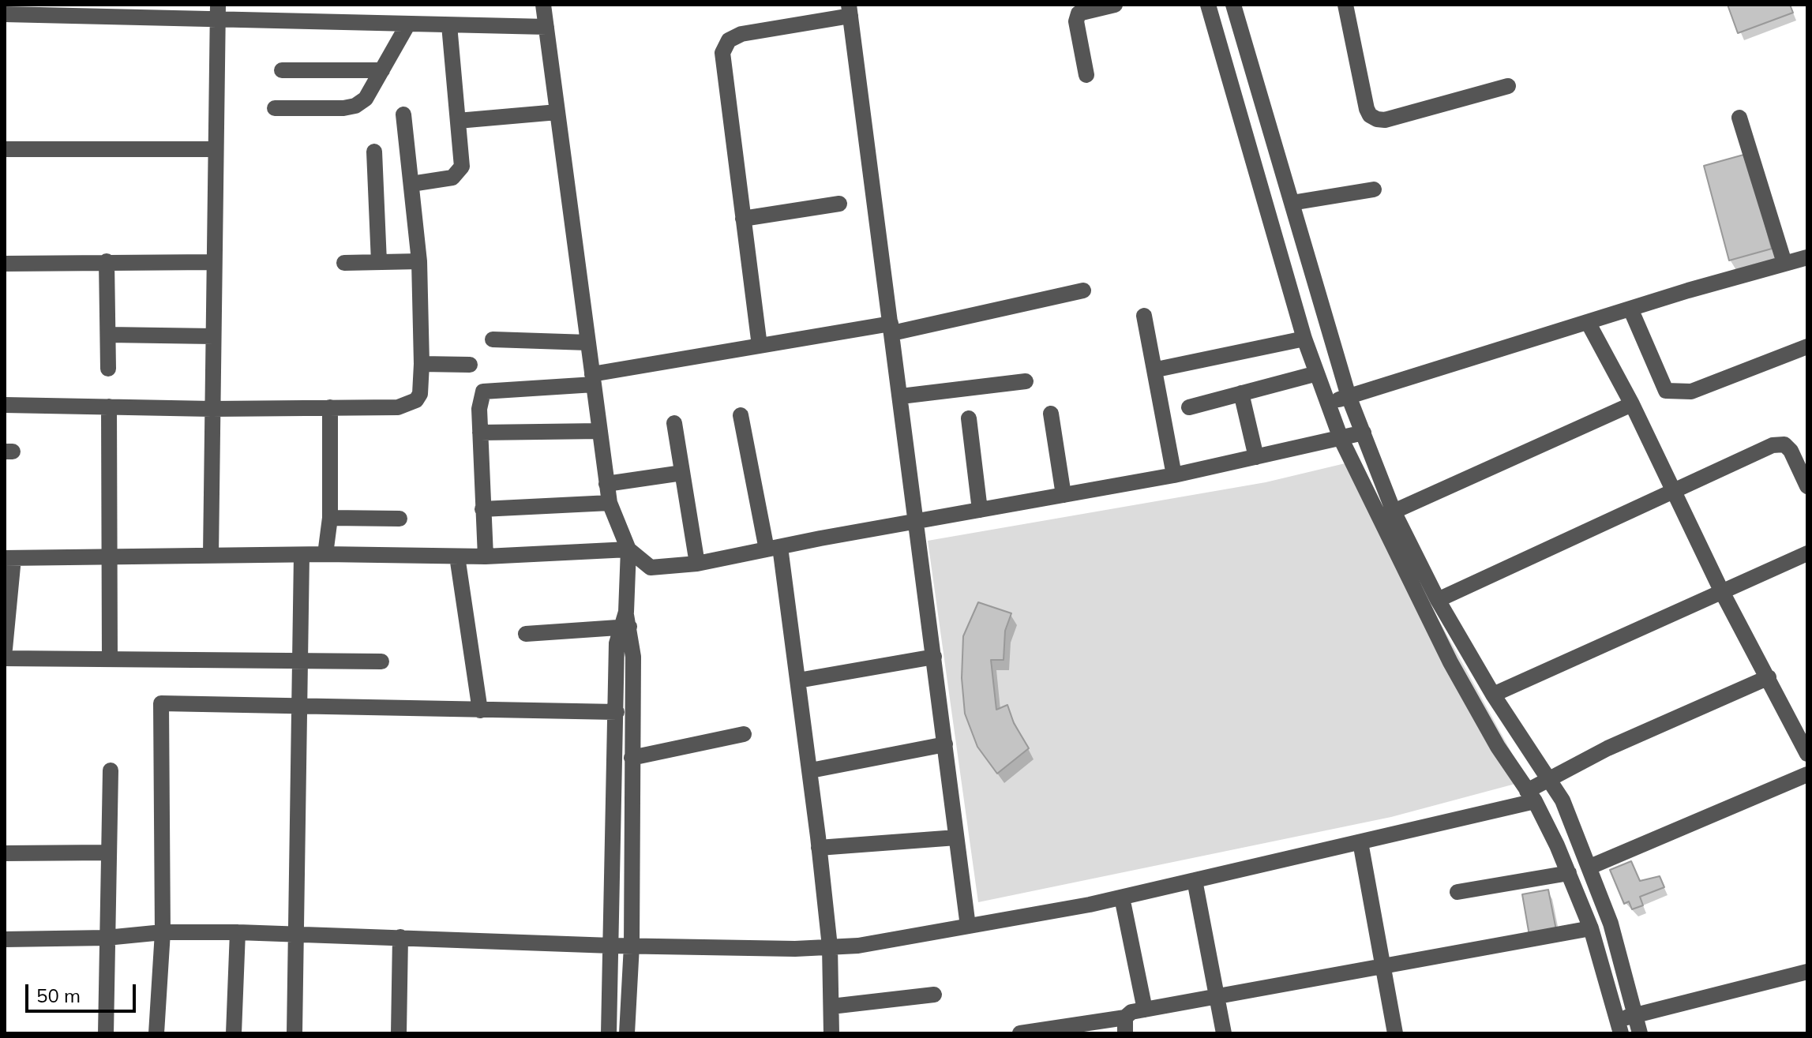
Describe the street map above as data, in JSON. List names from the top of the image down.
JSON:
{
  "scale_bar": "50 m"
}
